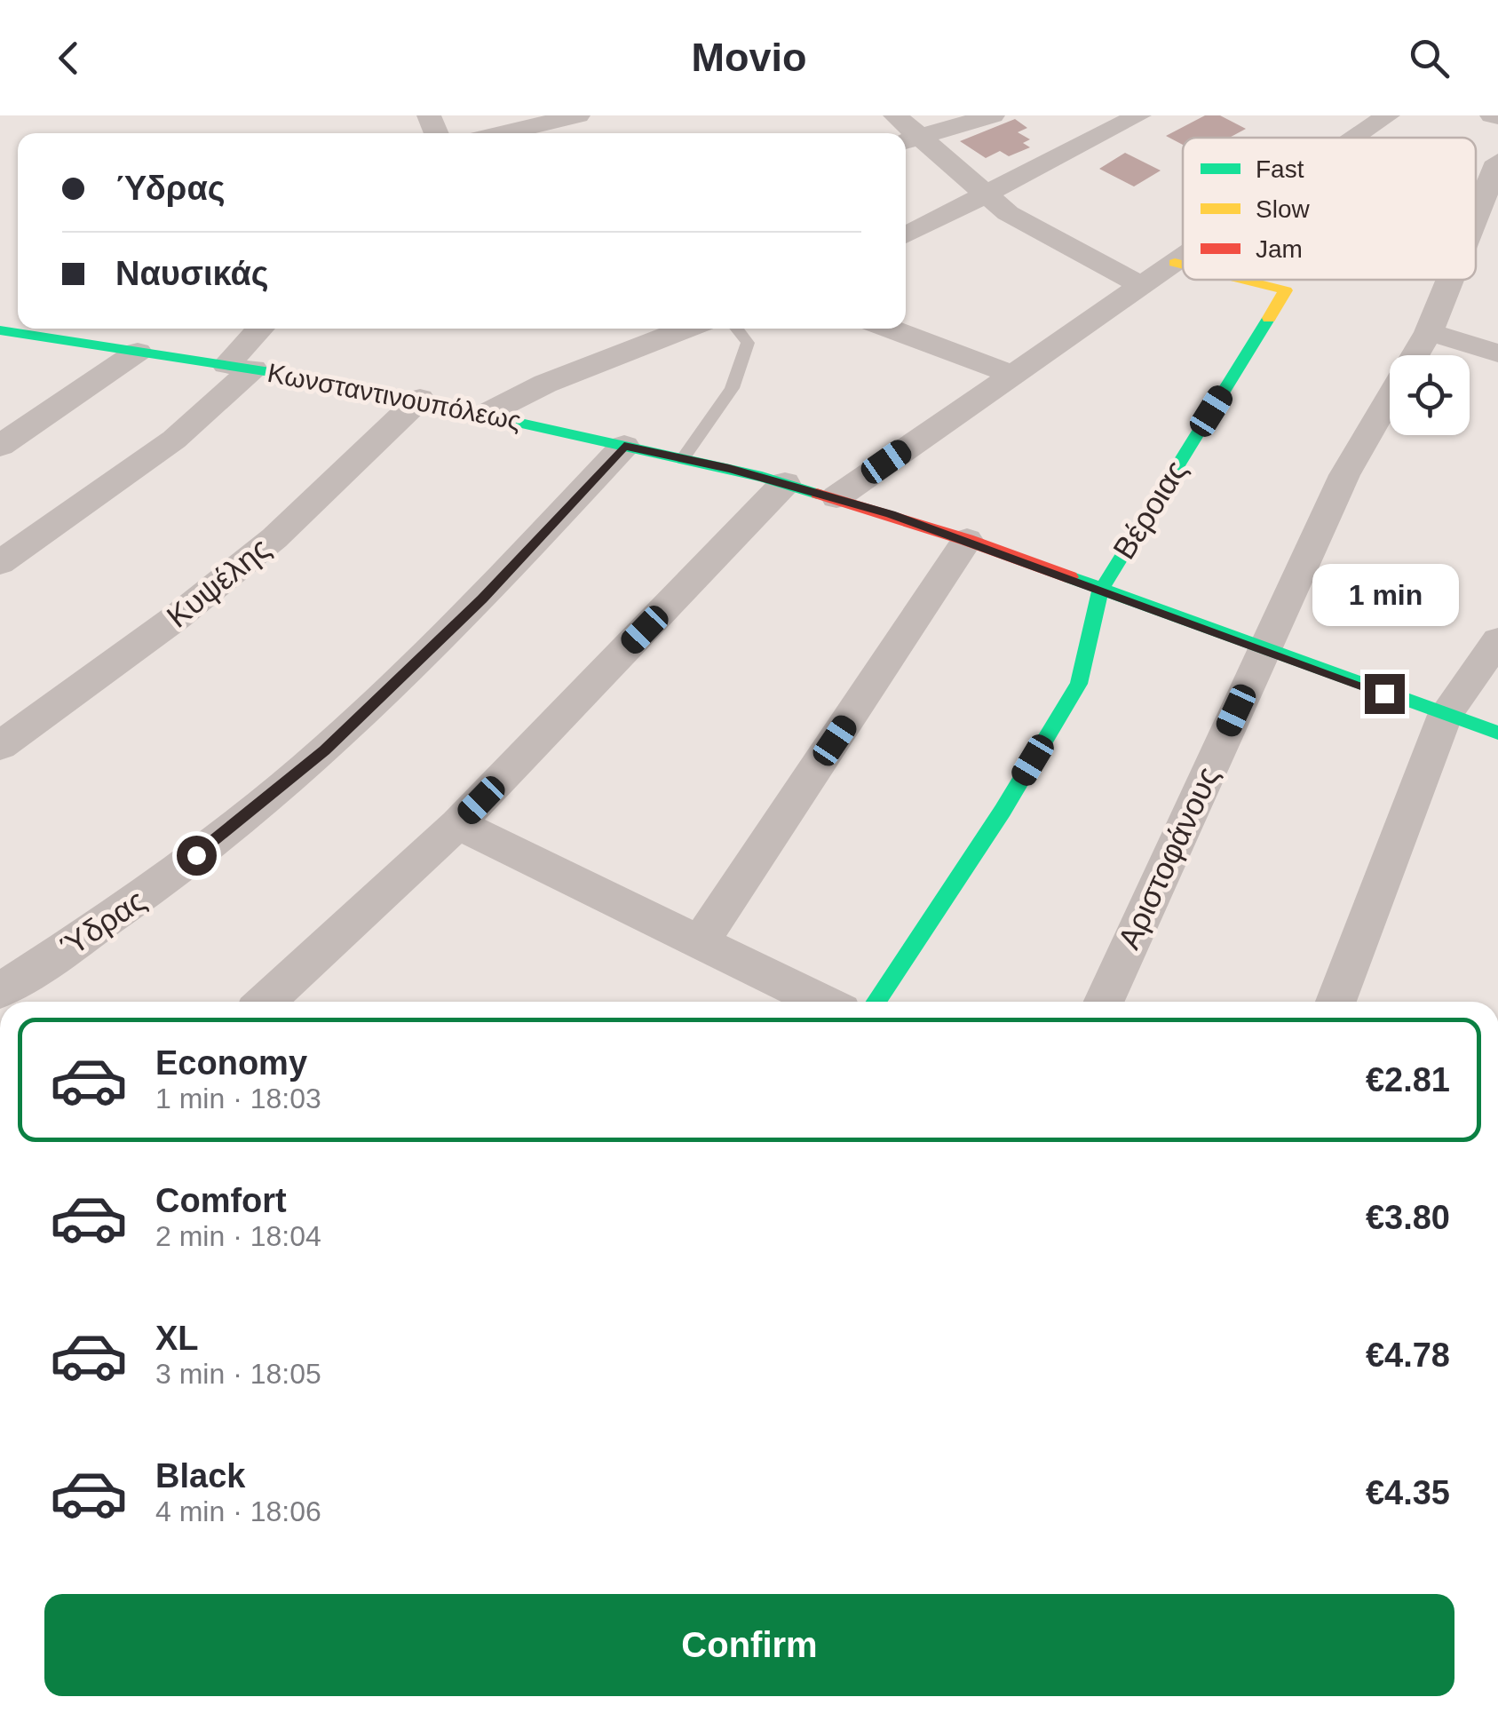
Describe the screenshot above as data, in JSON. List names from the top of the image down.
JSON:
{
  "streets": {
    "street": [
      "Κωνσταντινουπόλεως",
      "Βέροιας",
      "Κυψέλης",
      "Αριστοφάνους",
      "Ύδρας"
    ]
  },
  "crossings": [
    ["Κωνσταντινουπόλεως", "Βέροιας"],
    ["Κωνσταντινουπόλεως", "Κυψέλης"],
    ["Κωνσταντινουπόλεως", "Αριστοφάνους"],
    ["Κωνσταντινουπόλεως", "Ύδρας"]
  ],
  "legend": ["Fast", "Slow", "Jam"],
  "page": {
    "header": "Movio",
    "banner": ["Ύδρας", "Ναυσικάς"],
    "bubble": "1 min",
    "list": [
      {
        "name": "Economy",
        "note": "1 min · 18:03",
        "value": "€2.81"
      },
      {
        "name": "Comfort",
        "note": "2 min · 18:04",
        "value": "€3.80"
      },
      {
        "name": "XL",
        "note": "3 min · 18:05",
        "value": "€4.78"
      },
      {
        "name": "Black",
        "note": "4 min · 18:06",
        "value": "€4.35"
      }
    ],
    "buttons": "Confirm"
  }
}
